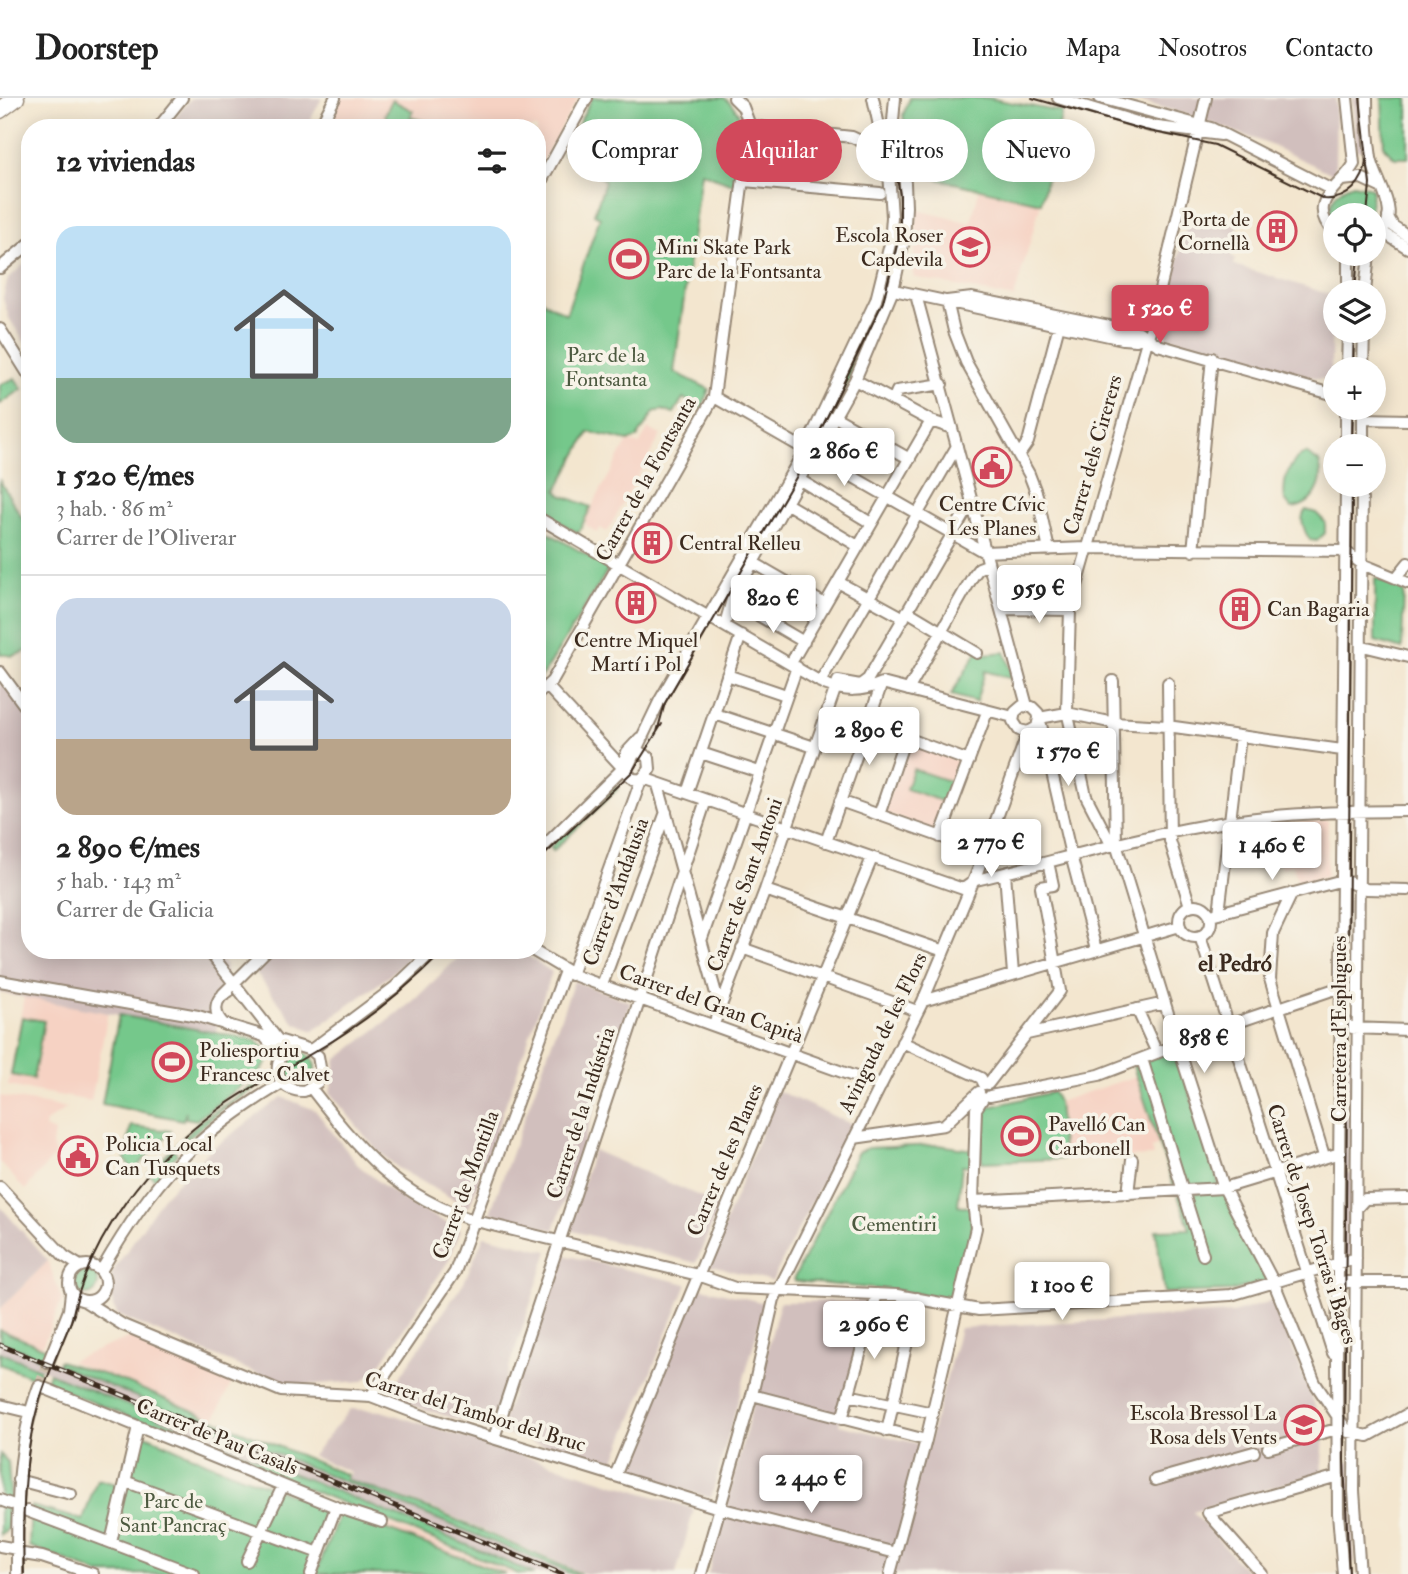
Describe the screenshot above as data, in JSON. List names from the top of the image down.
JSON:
{
  "streets": {
    "street": [
      "Carrer dels Cirerers",
      "Carrer de la Fontsanta",
      "Carrer de Sant Antoni",
      "Carrer d'Andalusia",
      "Carrer del Gran Capità",
      "Carretera d'Esplugues",
      "Avinguda de les Flors",
      "Carrer de la Indústria",
      "Carrer de les Planes",
      "Carrer de Montilla",
      "Carrer de Josep Torras i Bages",
      "Carrer del Tambor del Bruc",
      "Carrer de Pau Casals"
    ]
  },
  "crossings": [
    ["Carrer de Sant Antoni", "Carrer del Gran Capità"],
    ["Carrer d'Andalusia", "Carrer del Gran Capità"],
    ["Carrer del Gran Capità", "Avinguda de les Flors"],
    ["Carrer del Gran Capità", "Carrer de la Indústria"],
    ["Carrer del Gran Capità", "Carrer de les Planes"],
    ["Carrer del Gran Capità", "Carrer de Montilla"],
    ["Carretera d'Esplugues", "Carrer de Josep Torras i Bages"],
    ["Avinguda de les Flors", "Carrer del Tambor del Bruc"],
    ["Carrer de la Indústria", "Carrer del Tambor del Bruc"],
    ["Carrer de les Planes", "Carrer del Tambor del Bruc"],
    ["Carrer de Montilla", "Carrer del Tambor del Bruc"]
  ],
  "districts": ["el Pedró"],
  "parks": ["Parc de la Fontsanta", "Cementiri", "Parc de Sant Pancraç"],
  "places": {
    "building": [
      "Porta de Cornellà",
      "Central Relleu",
      "Centre Miquel Martí i Pol",
      "Can Bagaria"
    ],
    "school or university": ["Escola Roser Capdevila", "Escola Bressol La Rosa dels Vents"],
    "sports": ["Mini Skate Park Parc de la Fontsanta", "Poliesportiu Francesc Calvet", "Pavelló Can Carbonell"],
    "public building": ["Centre Cívic Les Planes", "Policia Local Can Tusquets"]
  },
  "page": {
    "header": "Doorstep",
    "nav": [
      "Inicio",
      "Mapa",
      "Nosotros",
      "Contacto"
    ],
    "chip": [
      "Comprar",
      "Alquilar",
      "Filtros",
      "Nuevo"
    ],
    "heading": "12 viviendas",
    "map_buttons": ["+", "−"],
    "list": [
      {
        "name": "1 520 €/mes",
        "note": "3 hab. · 86 m² · Carrer de l'Oliverar"
      },
      {
        "name": "2 890 €/mes",
        "note": "5 hab. · 143 m² · Carrer de Galicia"
      }
    ],
    "price": [
      "1 520 €",
      "2 860 €",
      "959 €",
      "820 €",
      "2 890 €",
      "1 570 €",
      "2 770 €",
      "1 460 €",
      "858 €",
      "1 100 €",
      "2 960 €",
      "2 440 €"
    ]
  }
}
